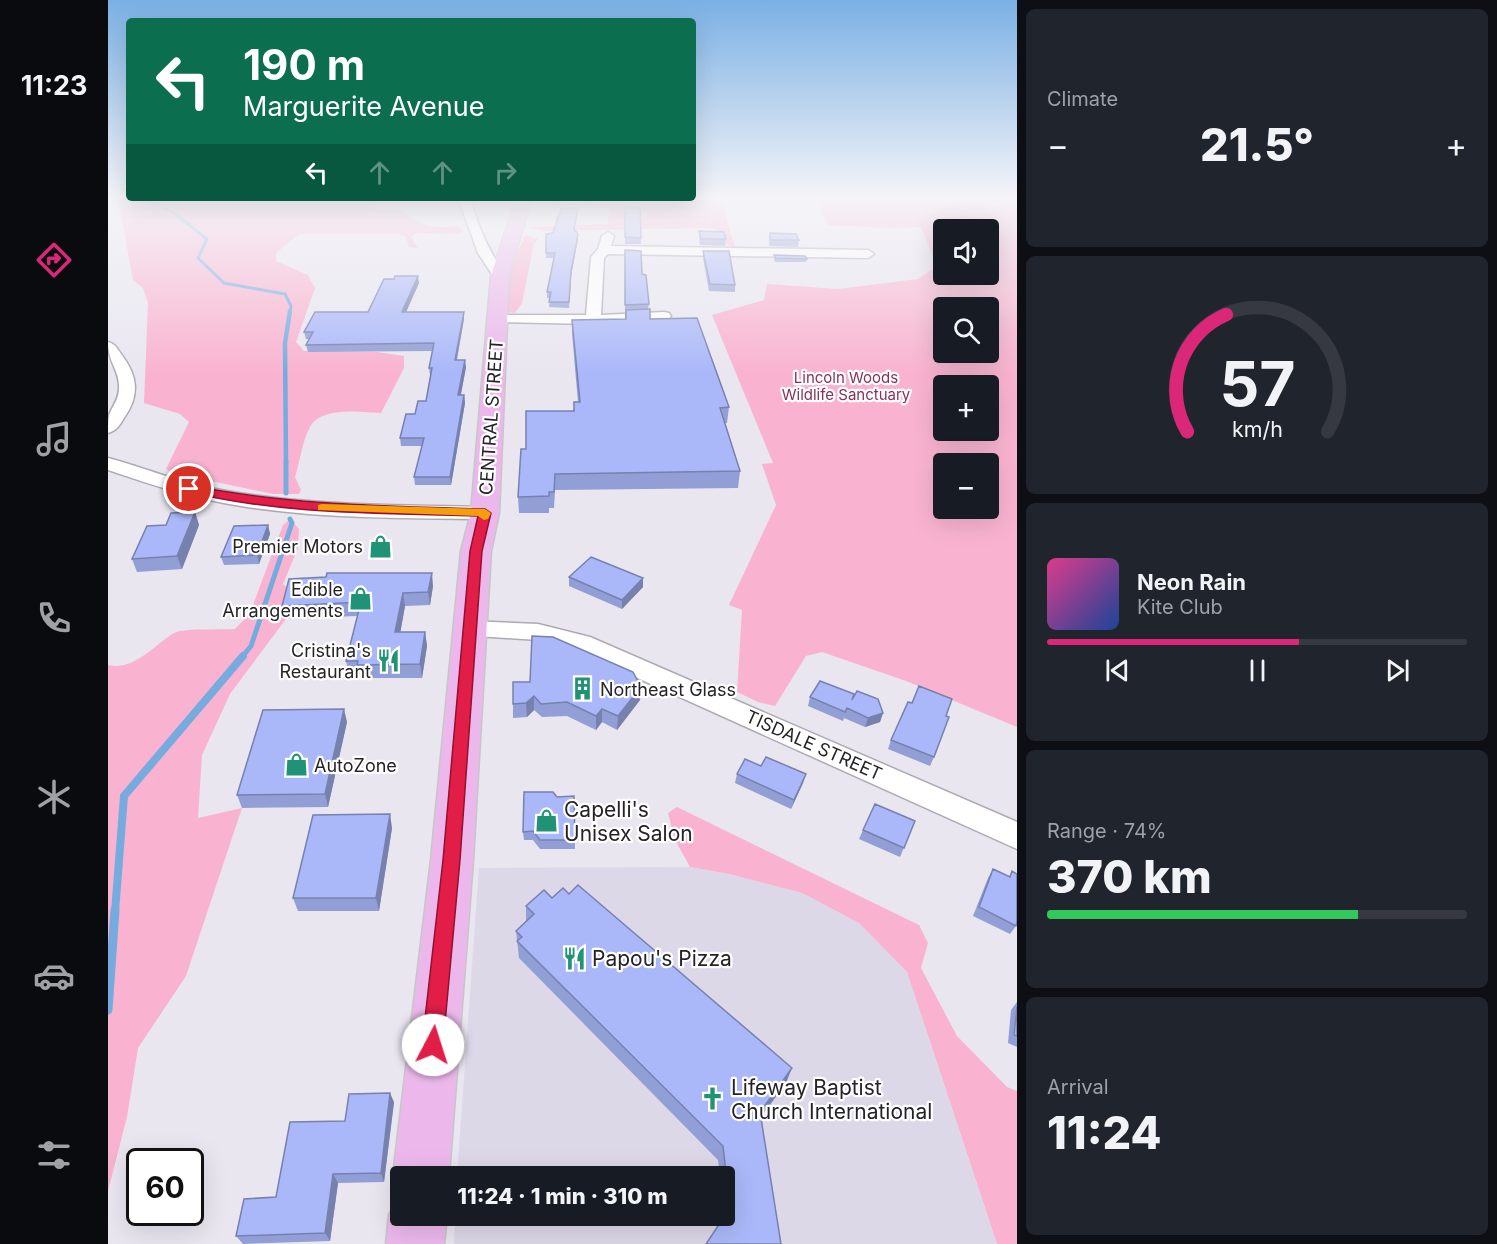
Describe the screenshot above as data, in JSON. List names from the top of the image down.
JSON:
{
  "streets": {
    "main road": ["CENTRAL STREET"],
    "street": ["TISDALE STREET"]
  },
  "crossings": [
    ["CENTRAL STREET", "TISDALE STREET"]
  ],
  "parks": ["Lincoln Woods Wildlife Sanctuary"],
  "places": {
    "shop": [
      "Premier Motors",
      "Edible Arrangements",
      "AutoZone",
      "Capelli's Unisex Salon"
    ],
    "restaurant": ["Cristina's Restaurant", "Papou's Pizza"],
    "building": ["Northeast Glass"],
    "church": ["Lifeway Baptist Church International"]
  },
  "page": {
    "tabs": "11:23",
    "tile": [
      "Climate",
      ["Range · 74%", "370 km"],
      ["Arrival", "11:24"]
    ],
    "turn": ["190 m", "Marguerite Avenue"],
    "heat": ["−", "21.5°", "+"],
    "map_buttons": ["+", "−"],
    "song": ["Neon Rain", "Kite Club"],
    "limit": "60",
    "trip": "11:24 · 1 min · 310 m",
    "gauge": ["57", "km/h"]
  }
}
